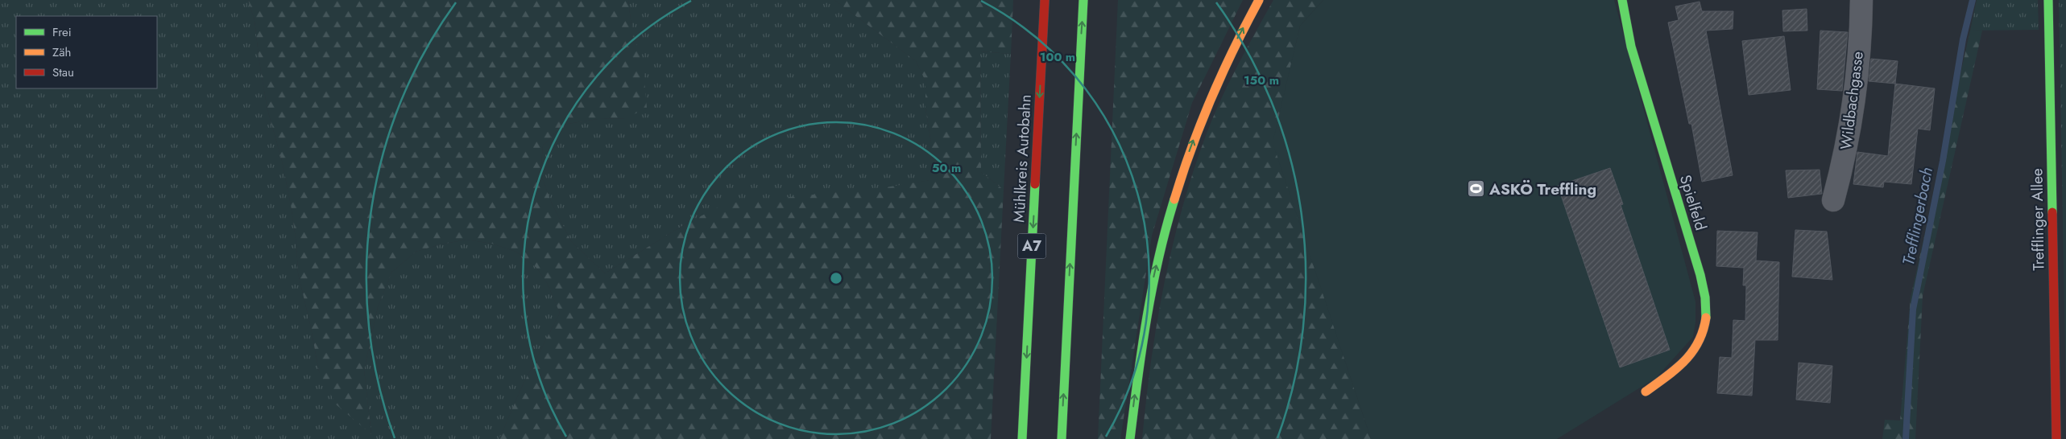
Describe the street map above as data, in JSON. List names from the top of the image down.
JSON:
{
  "streets": {
    "main road": [
      "Mühlkreis Autobahn",
      "Spielfeld",
      "Trefflinger Allee",
      "A7"
    ],
    "street": ["Wildbachgasse"]
  },
  "water": ["Trefflingerbach"],
  "places": {
    "sports": ["ASKÖ Treffling"]
  },
  "legend": ["Frei", "Zäh", "Stau"],
  "rings": ["100 m", "150 m", "50 m"]
}
